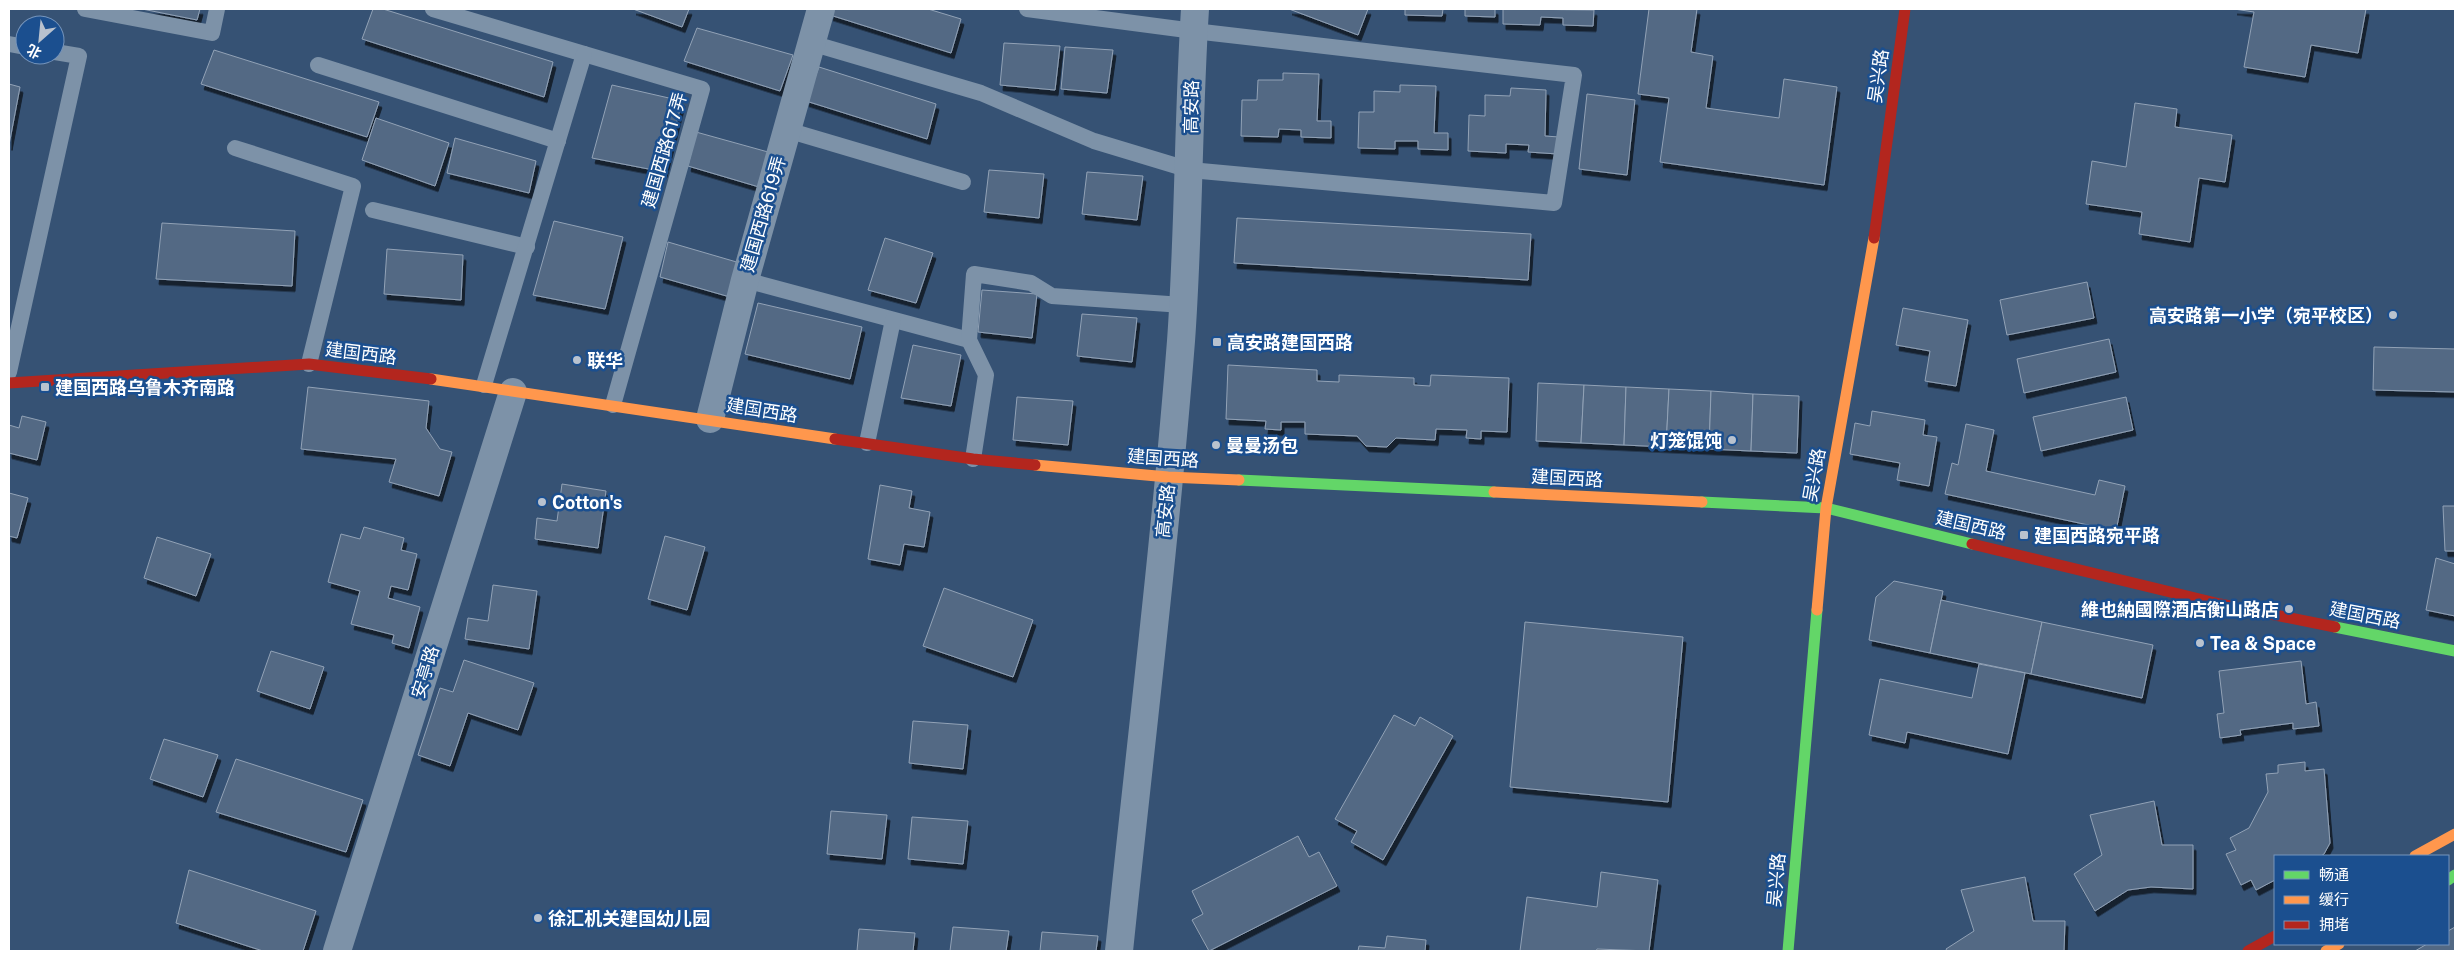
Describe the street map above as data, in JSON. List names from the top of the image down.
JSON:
{
  "streets": {
    "street": [
      "吴兴路",
      "高安路",
      "建国西路619弄",
      "建国西路",
      "安亭路"
    ],
    "lane": ["建国西路617弄"]
  },
  "crossings": [
    ["吴兴路", "建国西路"],
    ["高安路", "建国西路"],
    ["建国西路617弄", "建国西路"],
    ["建国西路619弄", "建国西路"],
    ["建国西路", "安亭路"]
  ],
  "places": {
    "other": [
      "高安路第一小学（宛平校区）",
      "联华",
      "灯笼馄饨",
      "曼曼汤包",
      "Cotton's",
      "維也納國際酒店衡山路店",
      "Tea & Space",
      "徐汇机关建国幼儿园"
    ],
    "transit": ["高安路建国西路", "建国西路乌鲁木齐南路", "建国西路宛平路"]
  },
  "legend": ["畅通", "缓行", "拥堵"],
  "north": "bottom left"
}
